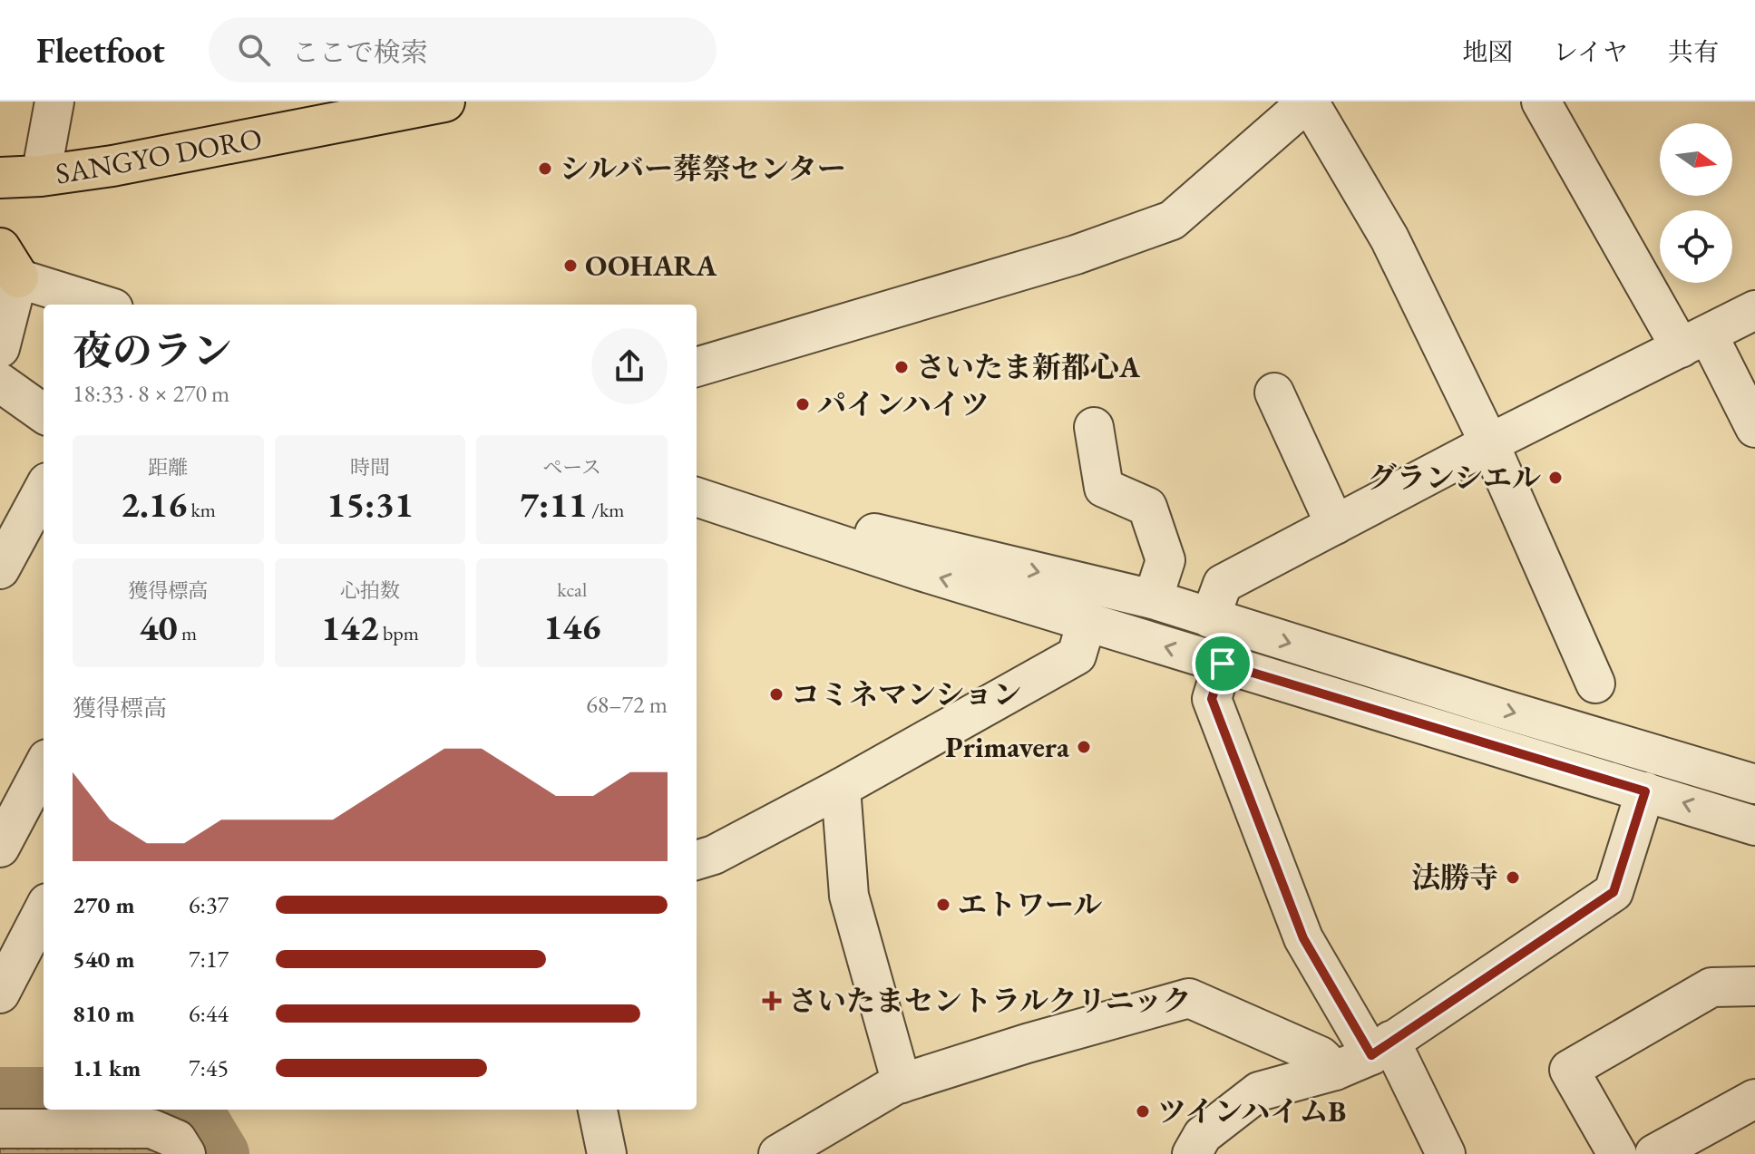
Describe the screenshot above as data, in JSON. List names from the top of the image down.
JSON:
{
  "streets": {
    "main road": ["SANGYO DORO"]
  },
  "places": {
    "other": [
      "シルバー葬祭センター",
      "OOHARA",
      "さいたま新都心A",
      "パインハイツ",
      "グランシエル",
      "コミネマンション",
      "Primavera",
      "法勝寺",
      "エトワール",
      "ツインハイムB"
    ],
    "health": ["さいたまセントラルクリニック"]
  },
  "north": "right",
  "page": {
    "header": "Fleetfoot",
    "search": "ここで検索",
    "nav": ["地図", "レイヤ", "共有"],
    "heading": ["夜のラン", "18:33 · 8 × 270 m"],
    "stats": [
      ["距離", "2.16 km"],
      ["時間", "15:31"],
      ["ペース", "7:11 /km"],
      ["獲得標高", "40 m"],
      ["心拍数", "142 bpm"],
      ["kcal", "146"]
    ],
    "chart": ["獲得標高", "68–72 m"],
    "list": [
      {
        "name": "270 m",
        "note": "6:37"
      },
      {
        "name": "540 m",
        "note": "7:17"
      },
      {
        "name": "810 m",
        "note": "6:44"
      },
      {
        "name": "1.1 km",
        "note": "7:45"
      }
    ]
  }
}
